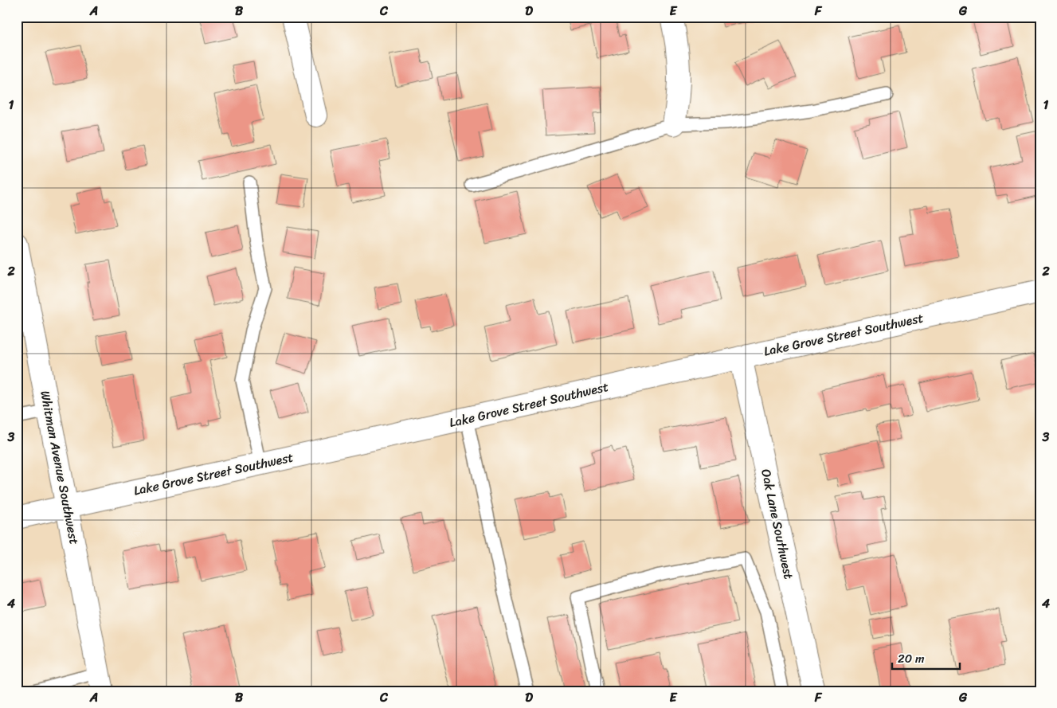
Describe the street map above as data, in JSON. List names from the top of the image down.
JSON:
{
  "streets": {
    "street": ["Lake Grove Street Southwest", "Whitman Avenue Southwest", "Oak Lane Southwest"]
  },
  "crossings": [
    ["Lake Grove Street Southwest", "Whitman Avenue Southwest"],
    ["Lake Grove Street Southwest", "Oak Lane Southwest"]
  ],
  "scale_bar": "20 m",
  "grid": {
    "columns": [
      "A",
      "B",
      "C",
      "D",
      "E",
      "F",
      "G"
    ],
    "rows": [
      "1",
      "2",
      "3",
      "4"
    ]
  }
}
